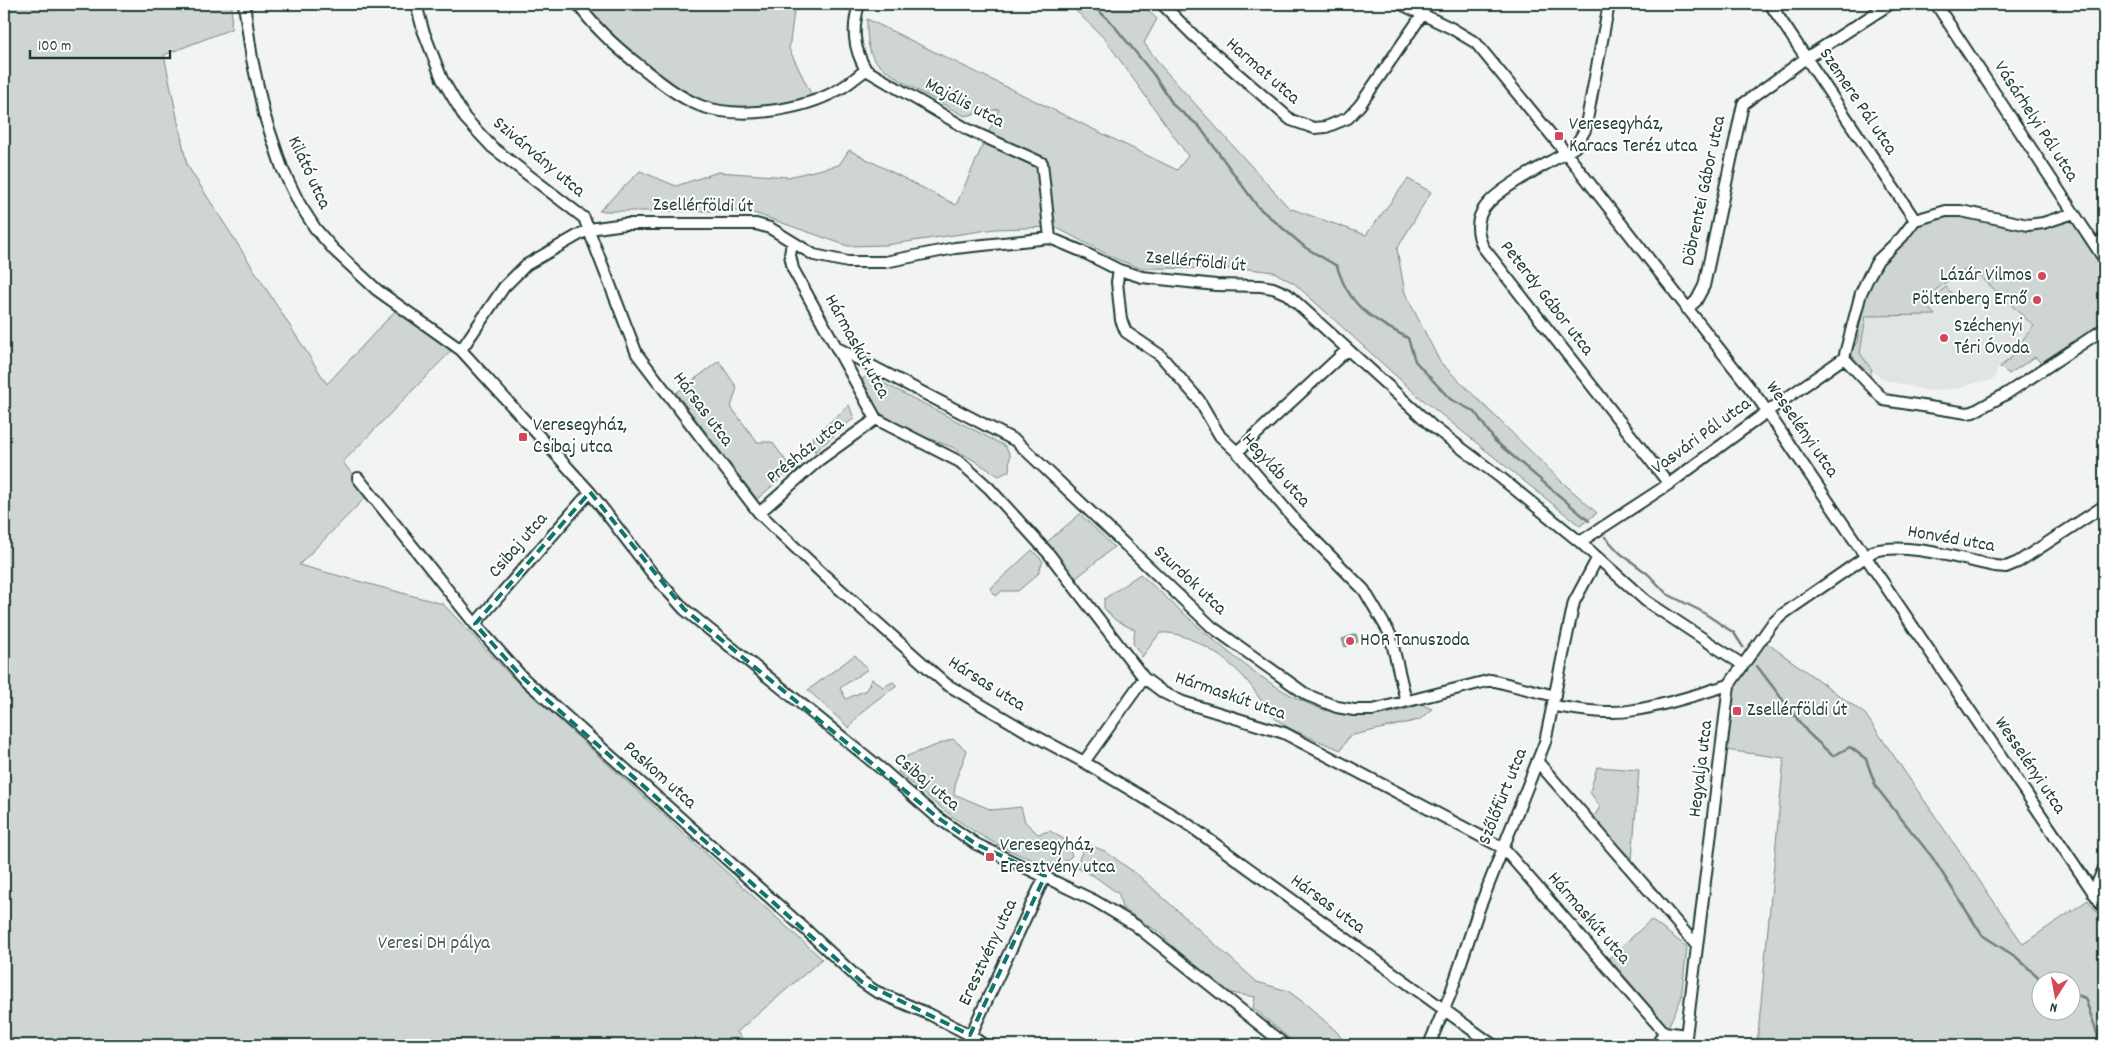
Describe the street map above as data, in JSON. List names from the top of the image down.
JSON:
{
  "streets": {
    "street": [
      "Harmat utca",
      "Szemere Pál utca",
      "Majális utca",
      "Vásárhelyi Pál utca",
      "Szivárvány utca",
      "Kilátó utca",
      "Döbrentei Gábor utca",
      "Zsellérföldi út",
      "Peterdy Gábor utca",
      "Hármaskút utca",
      "Hársas utca",
      "Wesselényi utca",
      "Vasvári Pál utca",
      "Présház utca",
      "Hegyláb utca",
      "Honvéd utca",
      "Csibaj utca",
      "Szurdok utca",
      "Hegyalja utca",
      "Paskom utca",
      "Szőlőfürt utca",
      "Eresztvény utca"
    ]
  },
  "crossings": [
    ["Harmat utca", "Wesselényi utca"],
    ["Szemere Pál utca", "Döbrentei Gábor utca"],
    ["Majális utca", "Zsellérföldi út"],
    ["Szivárvány utca", "Zsellérföldi út"],
    ["Szivárvány utca", "Hársas utca"],
    ["Kilátó utca", "Zsellérföldi út"],
    ["Kilátó utca", "Csibaj utca"],
    ["Döbrentei Gábor utca", "Wesselényi utca"],
    ["Zsellérföldi út", "Hármaskút utca"],
    ["Zsellérföldi út", "Hársas utca"],
    ["Zsellérföldi út", "Vasvári Pál utca"],
    ["Zsellérföldi út", "Hegyláb utca"],
    ["Zsellérföldi út", "Csibaj utca"],
    ["Zsellérföldi út", "Hegyalja utca"],
    ["Zsellérföldi út", "Szőlőfürt utca"],
    ["Peterdy Gábor utca", "Wesselényi utca"],
    ["Peterdy Gábor utca", "Vasvári Pál utca"],
    ["Hármaskút utca", "Présház utca"],
    ["Hármaskút utca", "Szurdok utca"],
    ["Hármaskút utca", "Szőlőfürt utca"],
    ["Hársas utca", "Présház utca"],
    ["Hársas utca", "Szőlőfürt utca"],
    ["Wesselényi utca", "Vasvári Pál utca"],
    ["Wesselényi utca", "Honvéd utca"],
    ["Wesselényi utca", "Hegyalja utca"],
    ["Hegyláb utca", "Szurdok utca"],
    ["Honvéd utca", "Hegyalja utca"],
    ["Csibaj utca", "Paskom utca"],
    ["Csibaj utca", "Eresztvény utca"],
    ["Szurdok utca", "Hegyalja utca"],
    ["Szurdok utca", "Szőlőfürt utca"],
    ["Paskom utca", "Eresztvény utca"]
  ],
  "parks": ["Veresi DH pálya"],
  "places": {
    "transit": [
      "Veresegyház, Karacs Teréz utca",
      "Veresegyház, Csibaj utca",
      "Zsellérföldi út",
      "Veresegyház, Eresztvény utca"
    ],
    "other": [
      "Lázár Vilmos",
      "Pöltenberg Ernő",
      "Széchenyi Téri Óvoda",
      "HOR Tanuszoda"
    ]
  },
  "scale_bar": "100 m",
  "north": "bottom"
}
